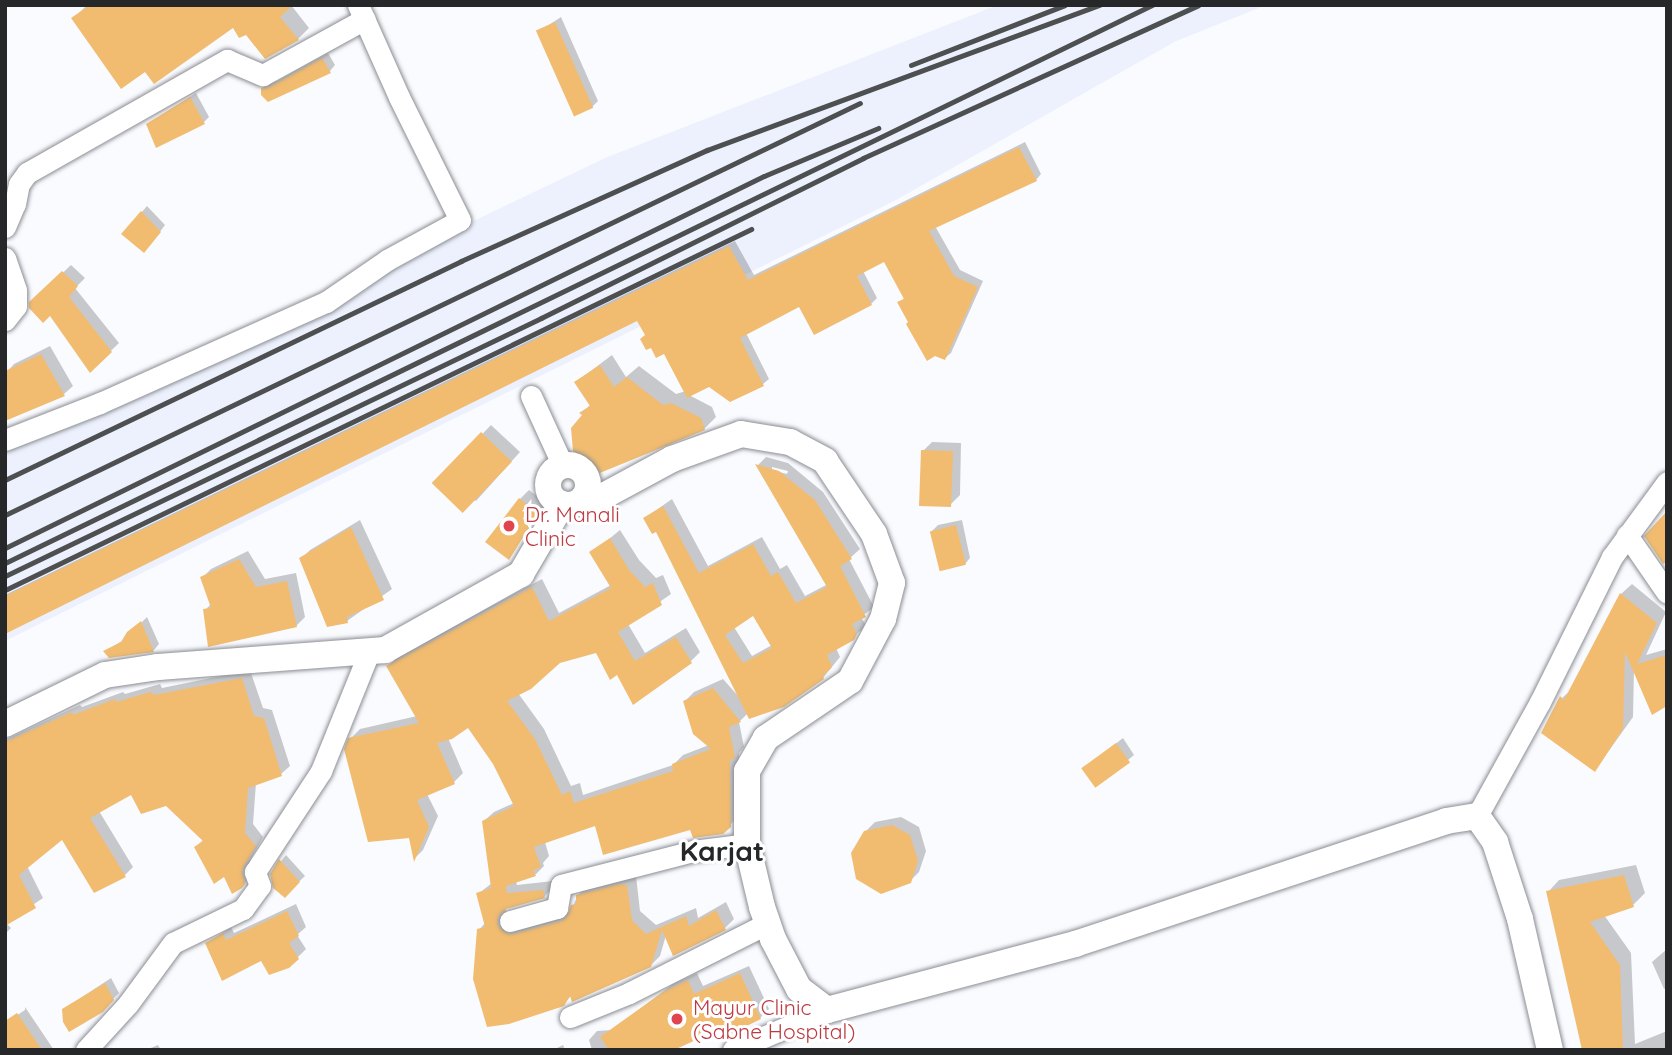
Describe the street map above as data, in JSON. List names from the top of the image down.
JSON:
{
  "districts": ["Karjat"],
  "places": ["Dr. Manali Clinic", "Mayur Clinic (Sabne Hospital)"]
}
